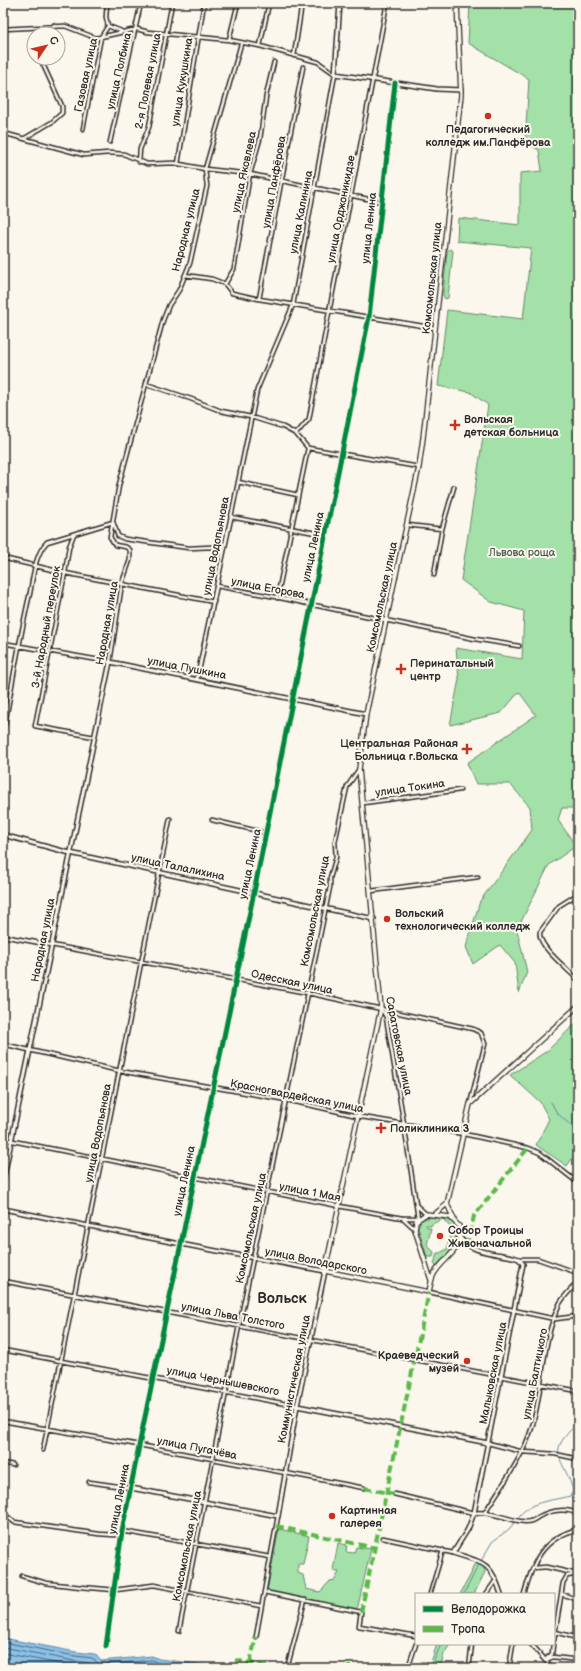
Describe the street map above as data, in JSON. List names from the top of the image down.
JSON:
{
  "streets": {
    "main road": [
      "Комсомольская улица",
      "Саратовская улица",
      "улица Володарского",
      "Коммунистическая улица"
    ],
    "street": [
      "улица Полбина",
      "Газовая улица",
      "2-я Полевая улица",
      "улица Кукушкина",
      "улица Яковлева",
      "улица Панфёрова",
      "улица Орджоникидзе",
      "улица Калинина",
      "улица Ленина",
      "Народная улица",
      "улица Водопьянова",
      "улица Егорова",
      "3-й Народный переулок",
      "улица Пушкина",
      "улица Токина",
      "улица Талалихина",
      "Одесская улица",
      "Красногвардейская улица",
      "улица 1 Мая",
      "улица Льва Толстого",
      "Малыковская улица",
      "улица Балтицкого",
      "улица Чернышевского",
      "улица Пугачёва"
    ]
  },
  "crossings": [
    ["улица Калинина", "улица Водопьянова"],
    ["улица Ленина", "улица Егорова"],
    ["улица Ленина", "улица Пушкина"],
    ["улица Ленина", "улица Талалихина"],
    ["улица Ленина", "Одесская улица"],
    ["улица Ленина", "Красногвардейская улица"],
    ["улица Ленина", "улица 1 Мая"],
    ["улица Ленина", "улица Володарского"],
    ["улица Ленина", "улица Льва Толстого"],
    ["улица Ленина", "улица Чернышевского"],
    ["улица Ленина", "улица Пугачёва"],
    ["Народная улица", "3-й Народный переулок"],
    ["Народная улица", "улица Пушкина"],
    ["Народная улица", "улица Талалихина"],
    ["Народная улица", "Одесская улица"],
    ["Народная улица", "Красногвардейская улица"],
    ["Народная улица", "улица 1 Мая"],
    ["Комсомольская улица", "улица Егорова"],
    ["Комсомольская улица", "улица Пушкина"],
    ["Комсомольская улица", "улица Талалихина"],
    ["Комсомольская улица", "Одесская улица"],
    ["Комсомольская улица", "Саратовская улица"],
    ["Комсомольская улица", "Красногвардейская улица"],
    ["Комсомольская улица", "улица 1 Мая"],
    ["Комсомольская улица", "улица Володарского"],
    ["Комсомольская улица", "улица Льва Толстого"],
    ["Комсомольская улица", "улица Чернышевского"],
    ["Комсомольская улица", "улица Пугачёва"],
    ["улица Водопьянова", "улица Егорова"],
    ["улица Водопьянова", "улица Пушкина"],
    ["улица Водопьянова", "улица Талалихина"],
    ["улица Водопьянова", "Одесская улица"],
    ["улица Водопьянова", "Красногвардейская улица"],
    ["улица Водопьянова", "улица 1 Мая"],
    ["улица Водопьянова", "улица Володарского"],
    ["улица Водопьянова", "улица Льва Толстого"],
    ["улица Водопьянова", "улица Чернышевского"],
    ["улица Водопьянова", "улица Пугачёва"],
    ["3-й Народный переулок", "улица Пушкина"],
    ["улица Токина", "Саратовская улица"],
    ["улица Талалихина", "Саратовская улица"],
    ["Одесская улица", "Саратовская улица"],
    ["Одесская улица", "Коммунистическая улица"],
    ["Саратовская улица", "Красногвардейская улица"],
    ["Саратовская улица", "улица 1 Мая"],
    ["Саратовская улица", "Коммунистическая улица"],
    ["Красногвардейская улица", "Коммунистическая улица"],
    ["улица 1 Мая", "Коммунистическая улица"],
    ["улица Володарского", "Малыковская улица"],
    ["улица Володарского", "улица Балтицкого"],
    ["улица Володарского", "Коммунистическая улица"],
    ["улица Льва Толстого", "Малыковская улица"],
    ["улица Льва Толстого", "улица Балтицкого"],
    ["улица Льва Толстого", "Коммунистическая улица"],
    ["Малыковская улица", "улица Чернышевского"],
    ["улица Балтицкого", "улица Чернышевского"],
    ["Коммунистическая улица", "улица Чернышевского"],
    ["Коммунистическая улица", "улица Пугачёва"]
  ],
  "districts": ["Вольск"],
  "parks": ["Львова роща"],
  "places": {
    "other": [
      "Педагогический колледж им.Панфёрова",
      "Вольский технологический колледж",
      "Собор Троицы Живоначальной",
      "Краеведческий музей",
      "Картинная галерея"
    ],
    "health": [
      "Вольская детская больница",
      "Перинатальный центр",
      "Центральная Районая Больница г.Вольска",
      "Поликлиника 3"
    ]
  },
  "legend": ["Велодорожка", "Тропа"],
  "north": "top right"
}
